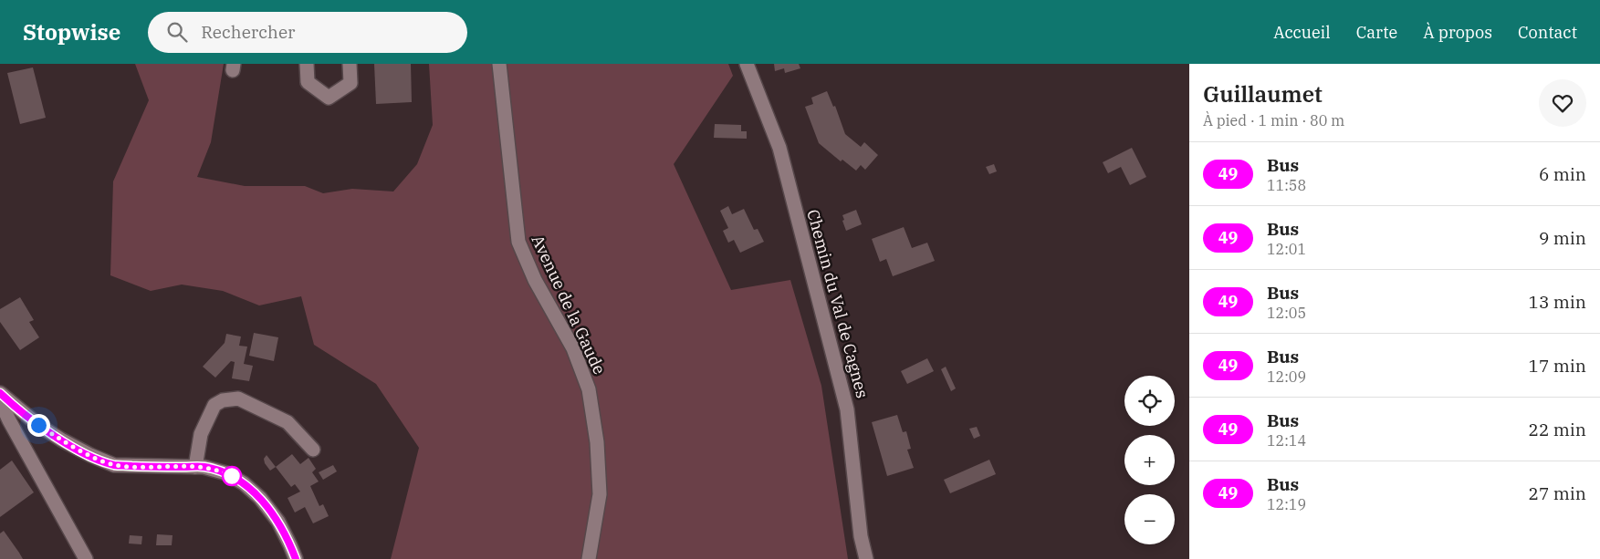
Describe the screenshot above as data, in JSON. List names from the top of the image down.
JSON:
{
  "streets": {
    "street": ["Chemin du Val de Cagnes", "Avenue de la Gaude"]
  },
  "lines": ["bus line 49"],
  "page": {
    "header": "Stopwise",
    "search": "Rechercher",
    "nav": [
      "Accueil",
      "Carte",
      "À propos",
      "Contact"
    ],
    "heading": ["Guillaumet", "À pied · 1 min · 80 m"],
    "list": [
      {
        "mark": "49",
        "name": "Bus",
        "note": "11:58",
        "value": "6 min"
      },
      {
        "mark": "49",
        "name": "Bus",
        "note": "12:01",
        "value": "9 min"
      },
      {
        "mark": "49",
        "name": "Bus",
        "note": "12:05",
        "value": "13 min"
      },
      {
        "mark": "49",
        "name": "Bus",
        "note": "12:09",
        "value": "17 min"
      },
      {
        "mark": "49",
        "name": "Bus",
        "note": "12:14",
        "value": "22 min"
      },
      {
        "mark": "49",
        "name": "Bus",
        "note": "12:19",
        "value": "27 min"
      }
    ],
    "map_buttons": ["+", "−"]
  }
}
